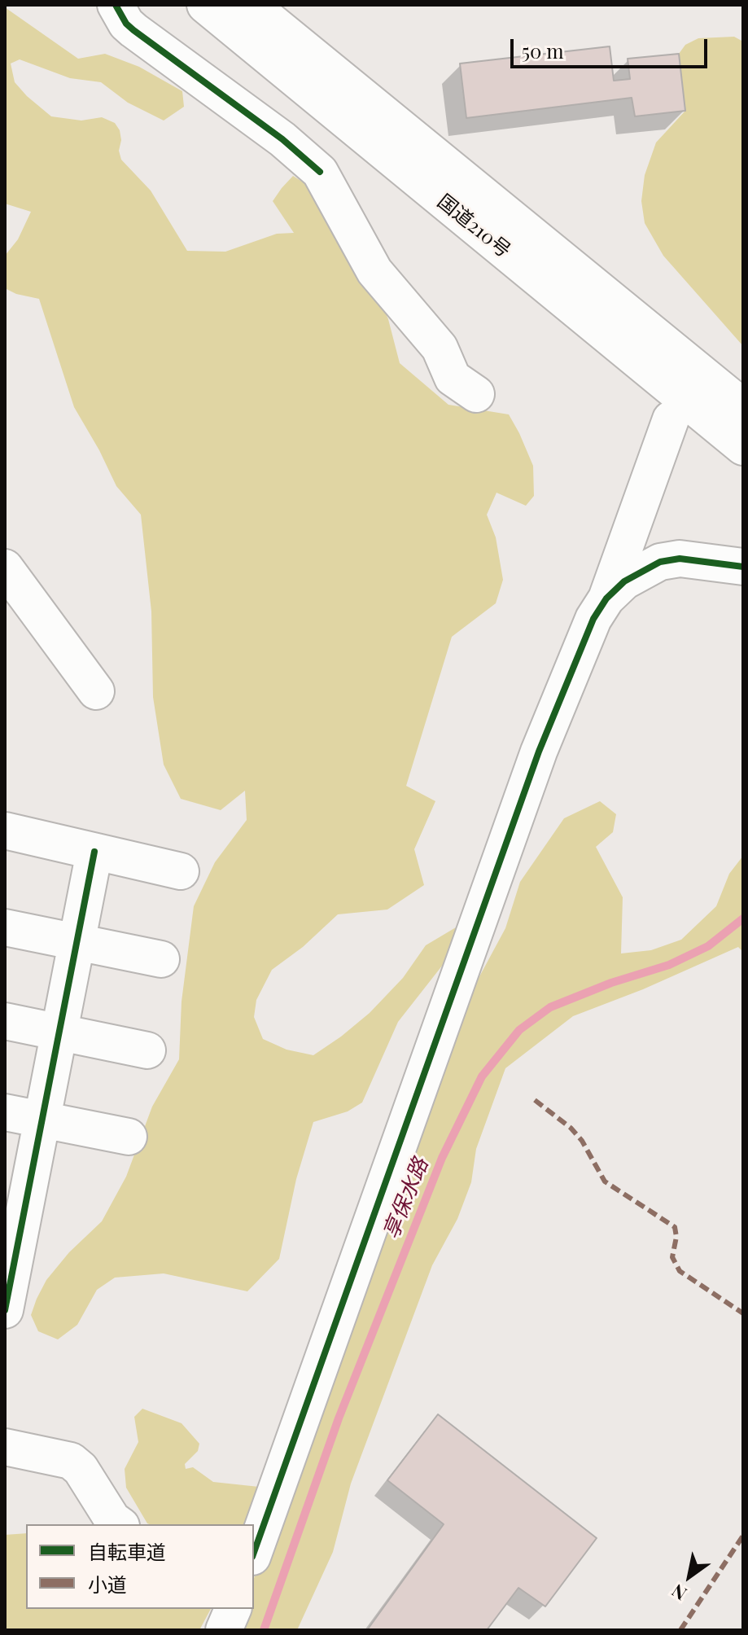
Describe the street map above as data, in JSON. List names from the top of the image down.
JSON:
{
  "streets": {
    "main road": ["国道210号"]
  },
  "water": ["享保水路"],
  "legend": ["自転車道", "小道"],
  "scale_bar": "50 m",
  "north": "bottom left"
}
